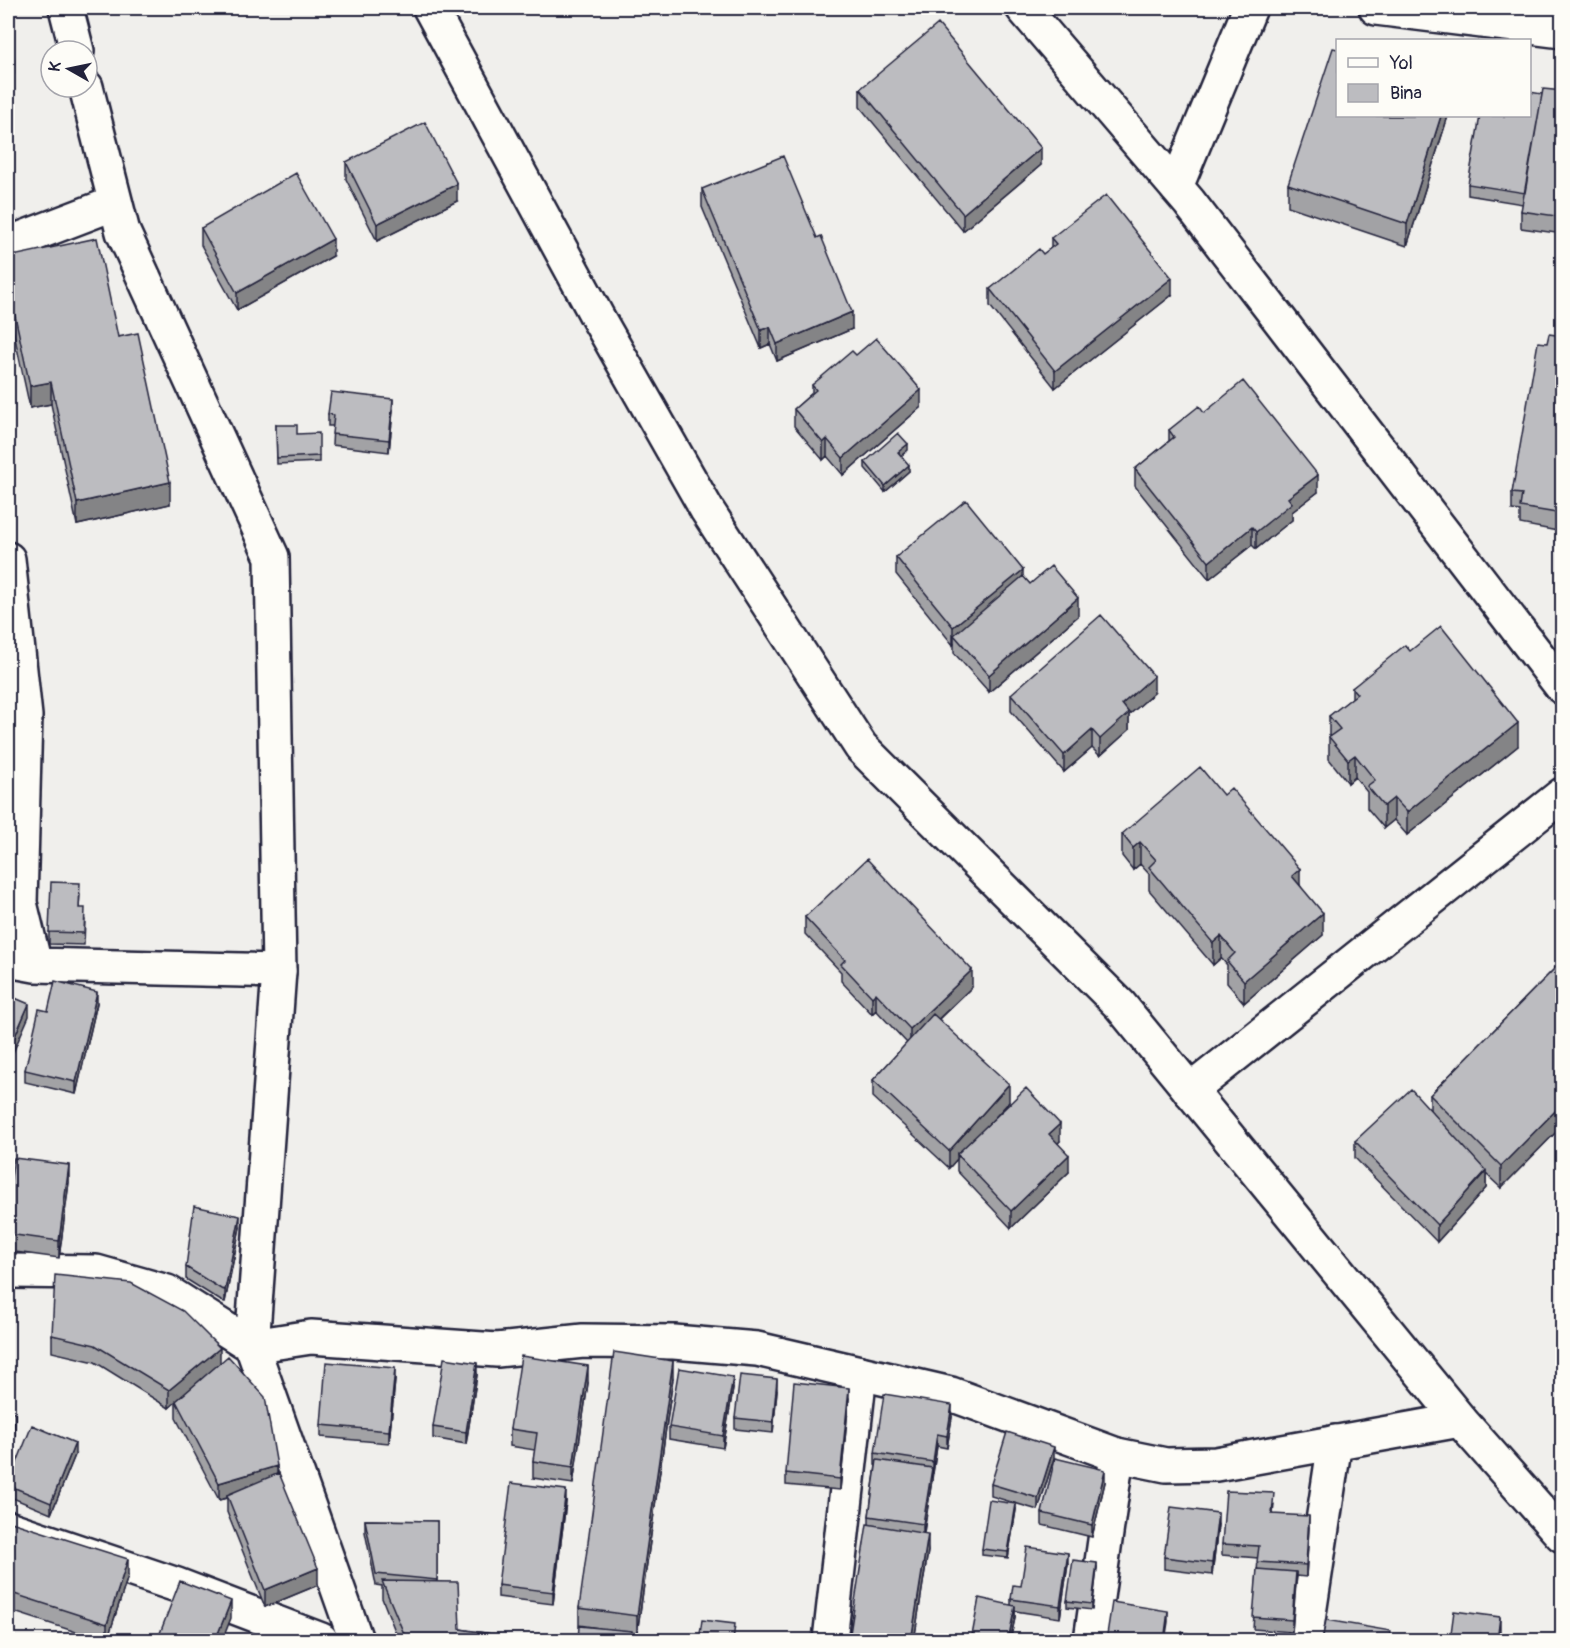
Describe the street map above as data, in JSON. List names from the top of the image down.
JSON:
{
  "legend": ["Yol", "Bina"],
  "north": "left"
}
